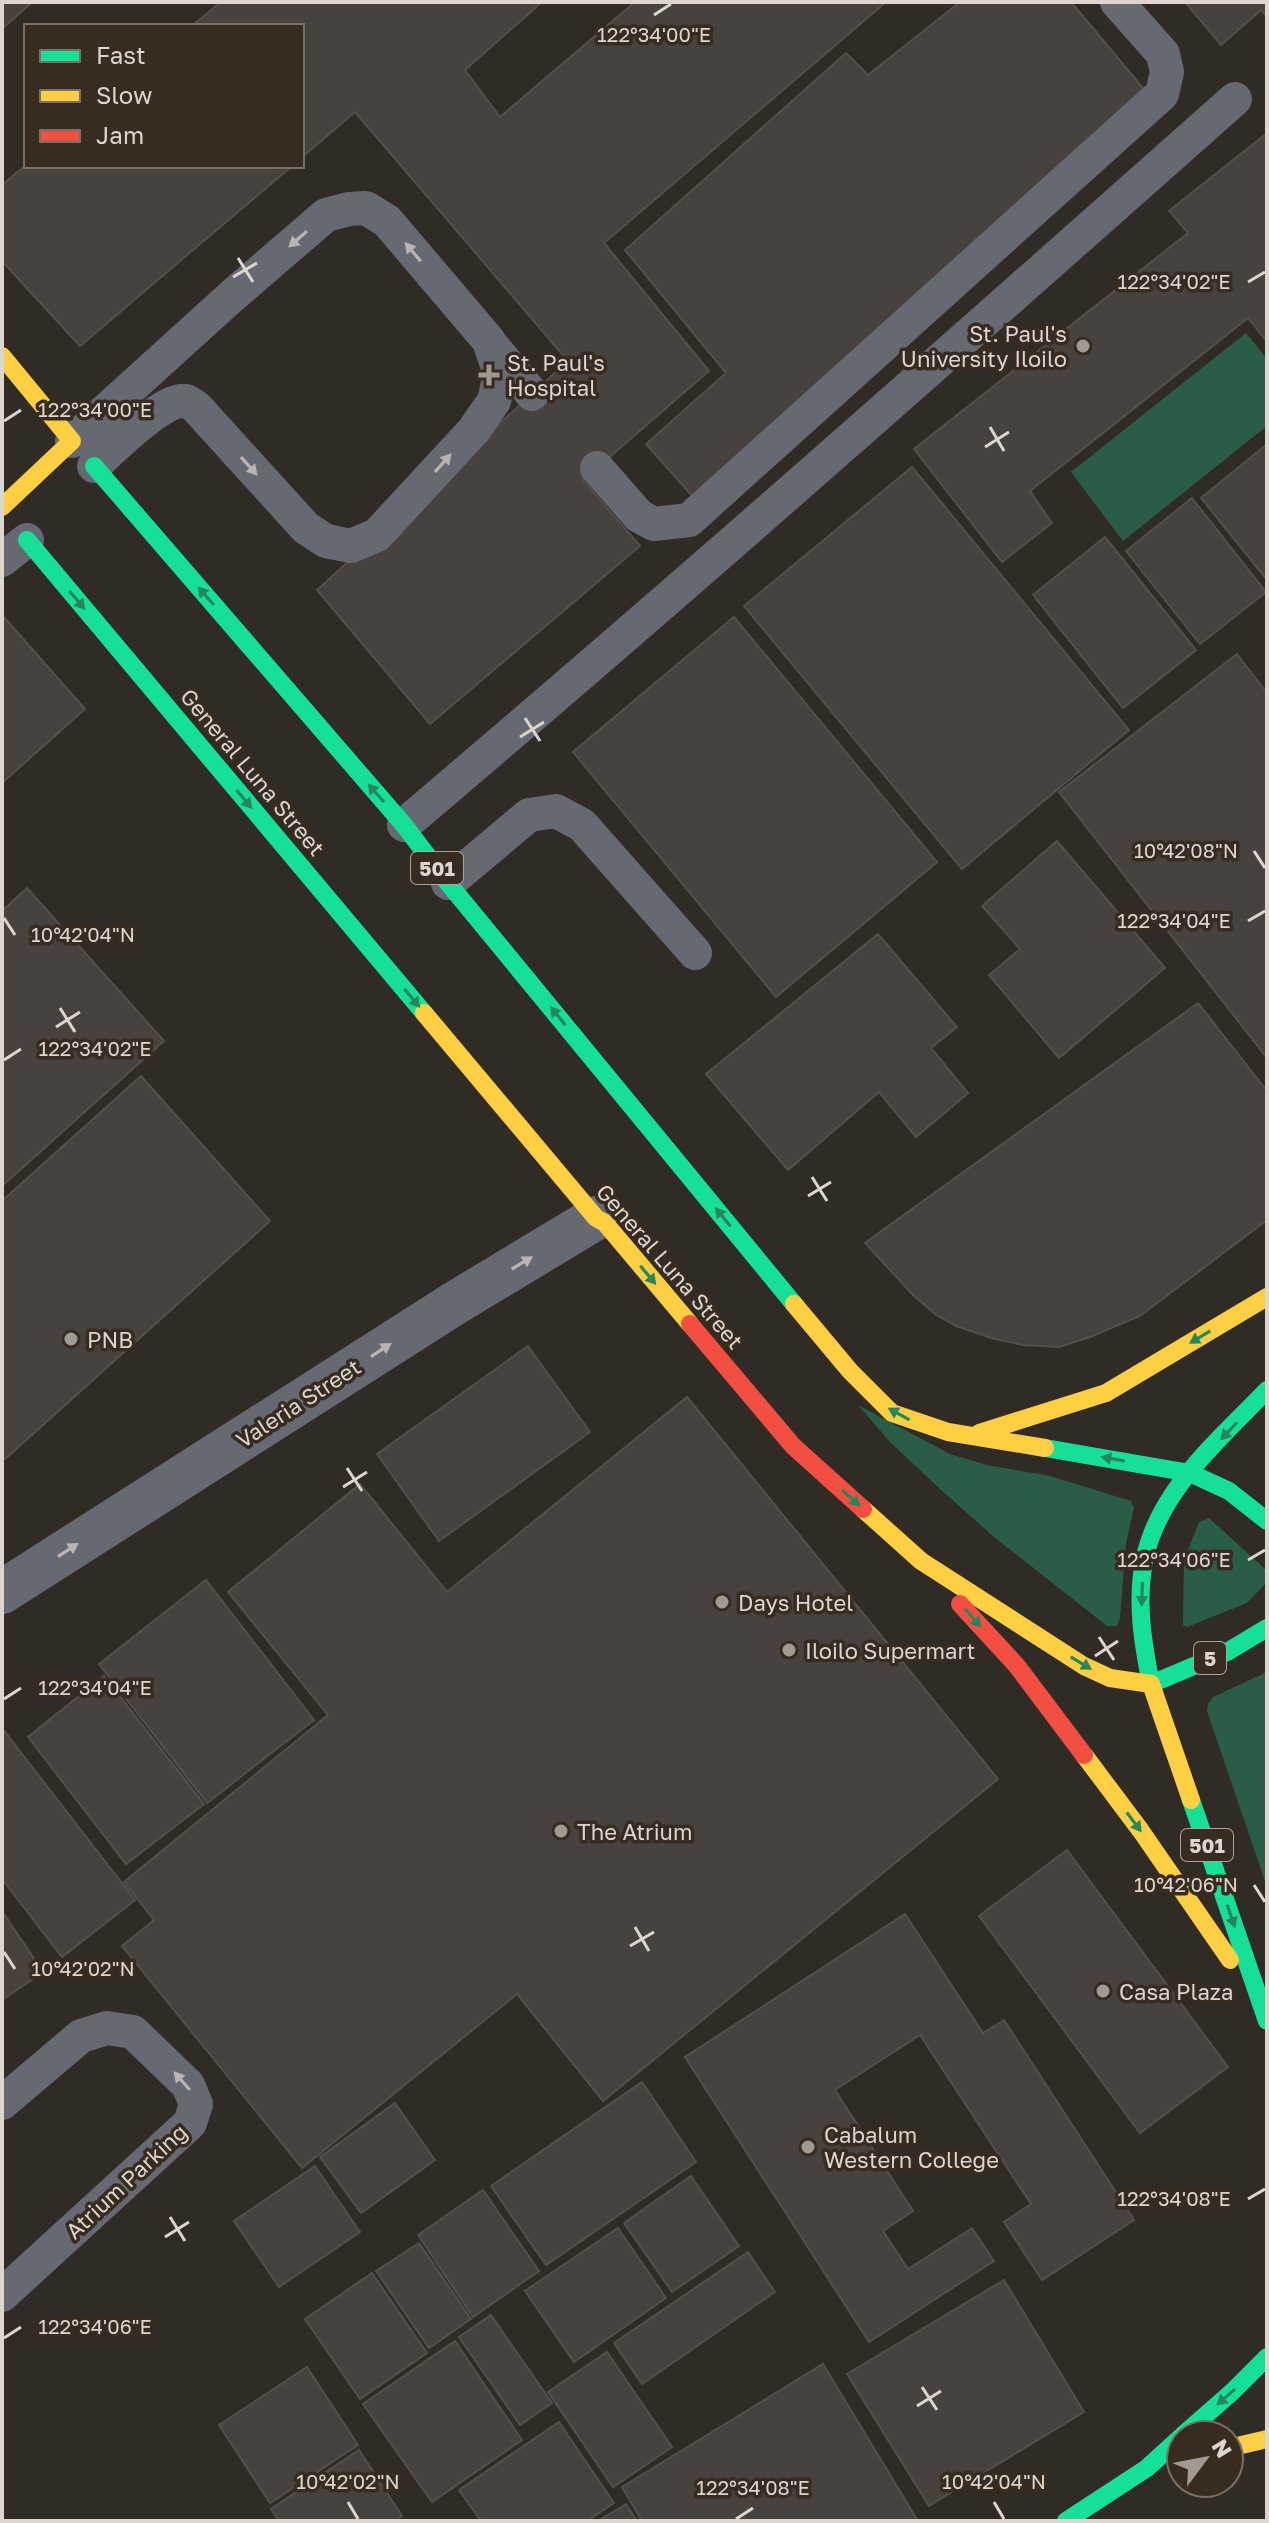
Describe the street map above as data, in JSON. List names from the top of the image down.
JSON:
{
  "streets": {
    "main road": ["General Luna Street", "501", "5"],
    "street": ["Valeria Street"],
    "lane": ["Atrium Parking"]
  },
  "crossings": [
    ["General Luna Street", "501"],
    ["General Luna Street", "Valeria Street"],
    ["General Luna Street", "5"],
    ["501", "5"]
  ],
  "one_way": ["Valeria Street"],
  "places": {
    "other": [
      "St. Paul's University Iloilo",
      "PNB",
      "Days Hotel",
      "Iloilo Supermart",
      "The Atrium",
      "Casa Plaza",
      "Cabalum Western College"
    ],
    "health": ["St. Paul's Hospital"]
  },
  "legend": ["Fast", "Slow", "Jam"],
  "north": "top right",
  "coordinates": [
    "122°34'00\"E",
    "122°34'02\"E",
    "10°42'08\"N",
    "122°34'04\"E",
    "10°42'04\"N",
    "122°34'06\"E",
    "10°42'06\"N",
    "10°42'02\"N",
    "122°34'08\"E"
  ]
}
